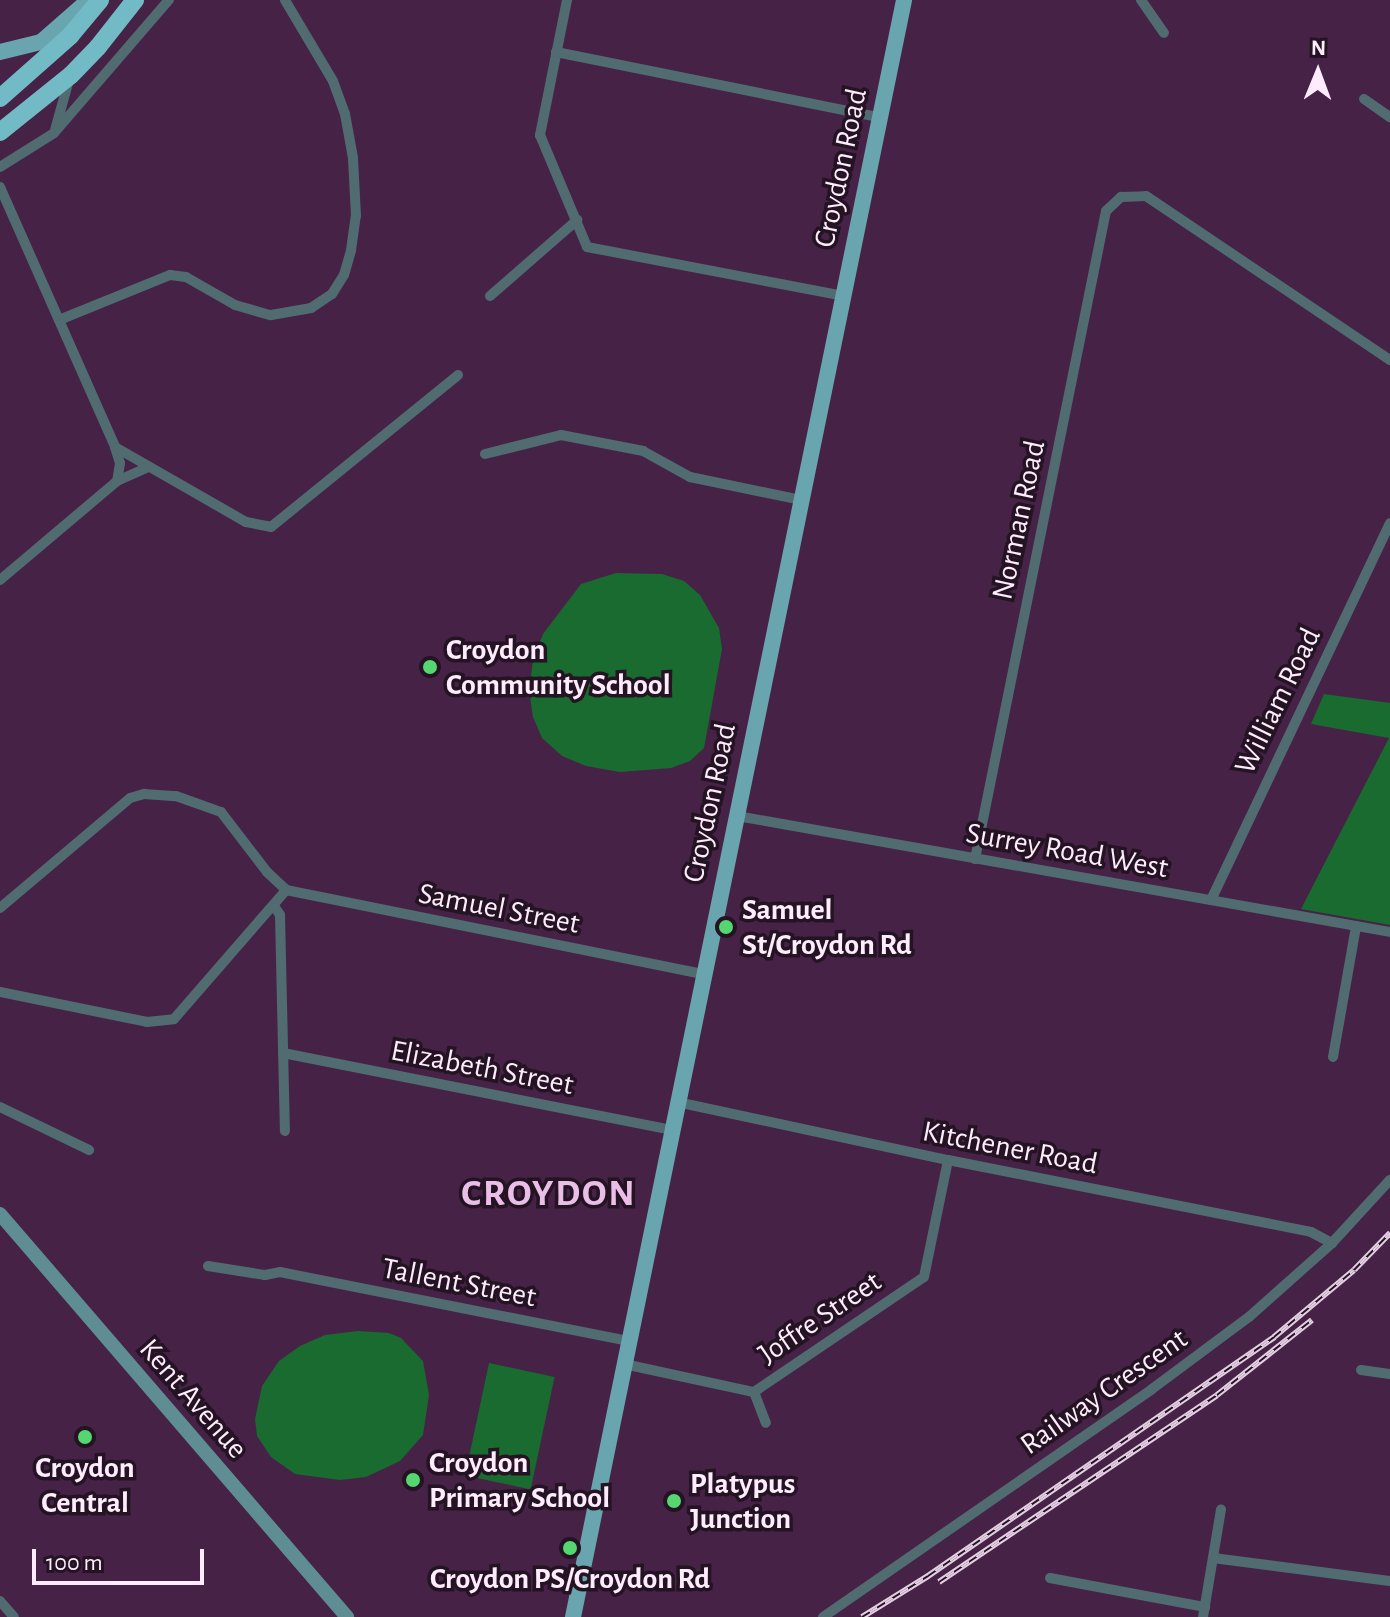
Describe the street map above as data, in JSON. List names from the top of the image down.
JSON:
{
  "streets": {
    "main road": ["Croydon Road", "Kent Avenue"],
    "street": [
      "Norman Road",
      "William Road",
      "Surrey Road West",
      "Samuel Street",
      "Elizabeth Street",
      "Kitchener Road",
      "Tallent Street",
      "Joffre Street",
      "Railway Crescent"
    ]
  },
  "crossings": [
    ["Croydon Road", "Surrey Road West"],
    ["Croydon Road", "Samuel Street"],
    ["Croydon Road", "Elizabeth Street"],
    ["Croydon Road", "Kitchener Road"],
    ["Croydon Road", "Tallent Street"],
    ["Croydon Road", "Joffre Street"],
    ["Norman Road", "Surrey Road West"],
    ["William Road", "Surrey Road West"],
    ["Kitchener Road", "Joffre Street"],
    ["Kitchener Road", "Railway Crescent"]
  ],
  "districts": ["CROYDON"],
  "places": [
    "Croydon Community School",
    "Samuel St/Croydon Rd",
    "Croydon Central",
    "Croydon Primary School",
    "Platypus Junction",
    "Croydon PS/Croydon Rd"
  ],
  "scale_bar": "100 m",
  "north": "top"
}
